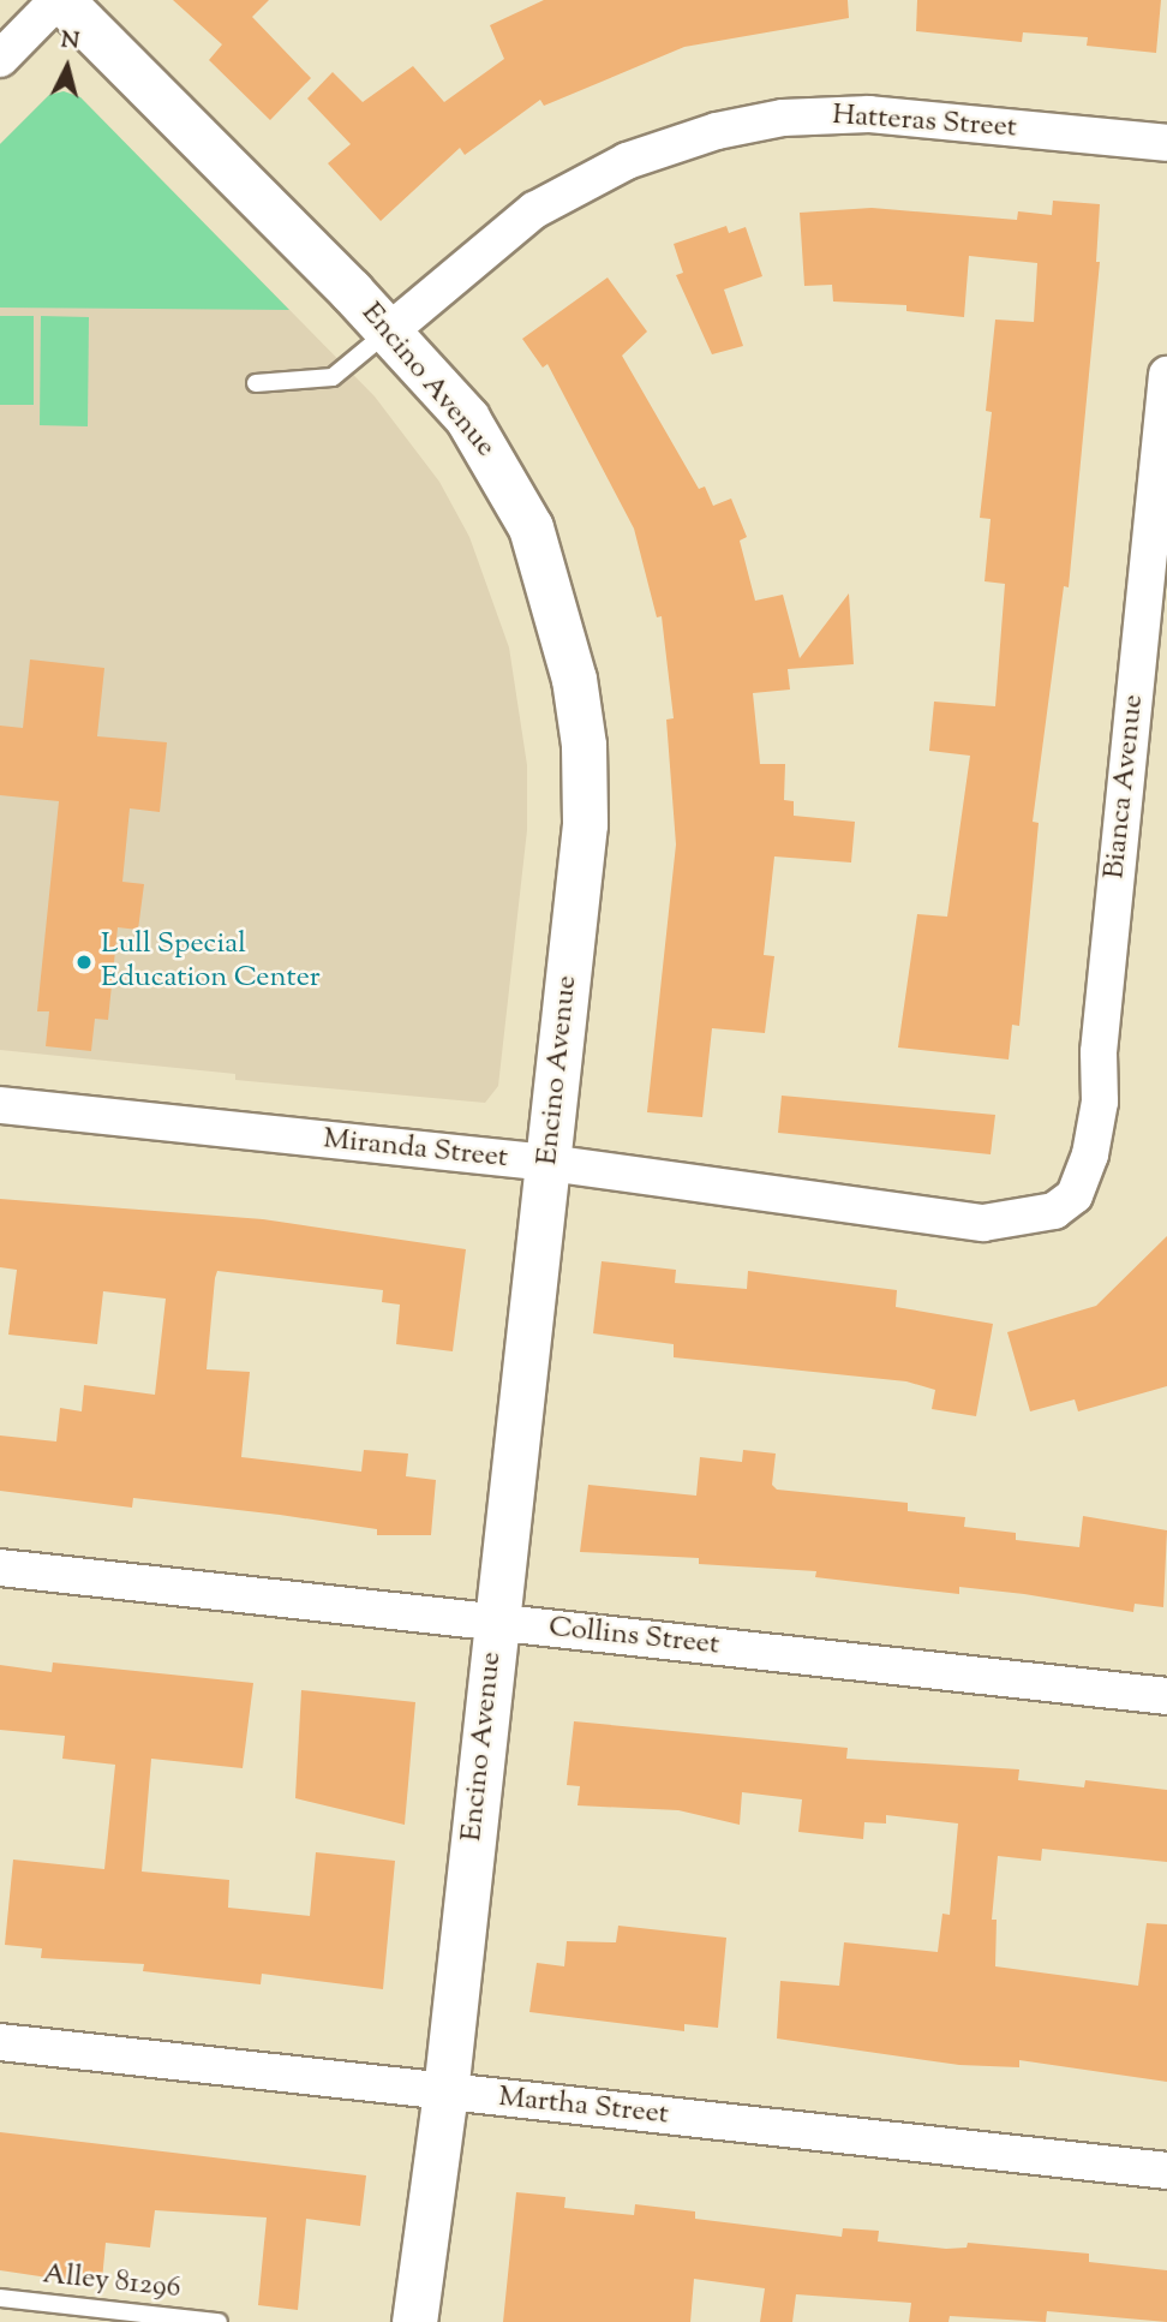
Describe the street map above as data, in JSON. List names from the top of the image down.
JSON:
{
  "streets": {
    "street": [
      "Hatteras Street",
      "Encino Avenue",
      "Bianca Avenue",
      "Miranda Street",
      "Collins Street",
      "Martha Street"
    ],
    "lane": ["Alley 81296"]
  },
  "crossings": [
    ["Hatteras Street", "Encino Avenue"],
    ["Encino Avenue", "Miranda Street"],
    ["Encino Avenue", "Collins Street"],
    ["Encino Avenue", "Martha Street"],
    ["Bianca Avenue", "Miranda Street"]
  ],
  "places": ["Lull Special Education Center"],
  "north": "top"
}
